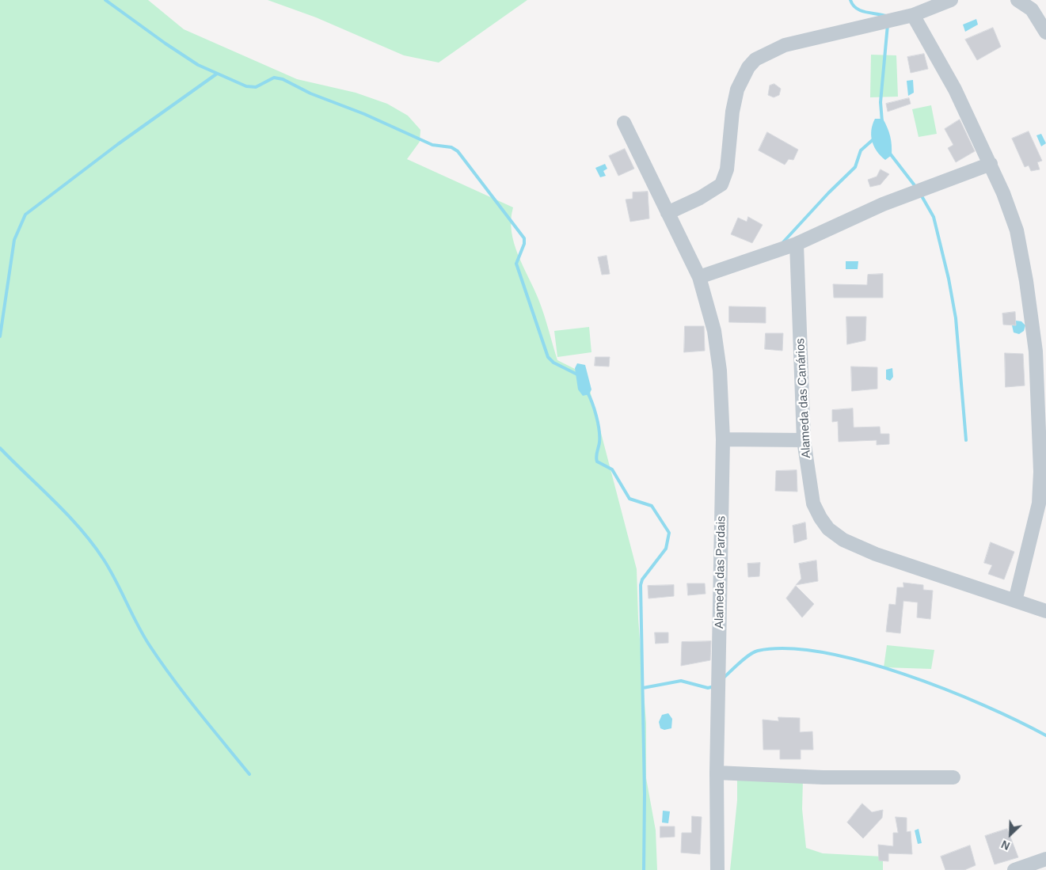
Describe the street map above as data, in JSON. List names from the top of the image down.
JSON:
{
  "streets": {
    "street": ["Alameda das Canários", "Alameda das Pardais"]
  },
  "north": "bottom left"
}
